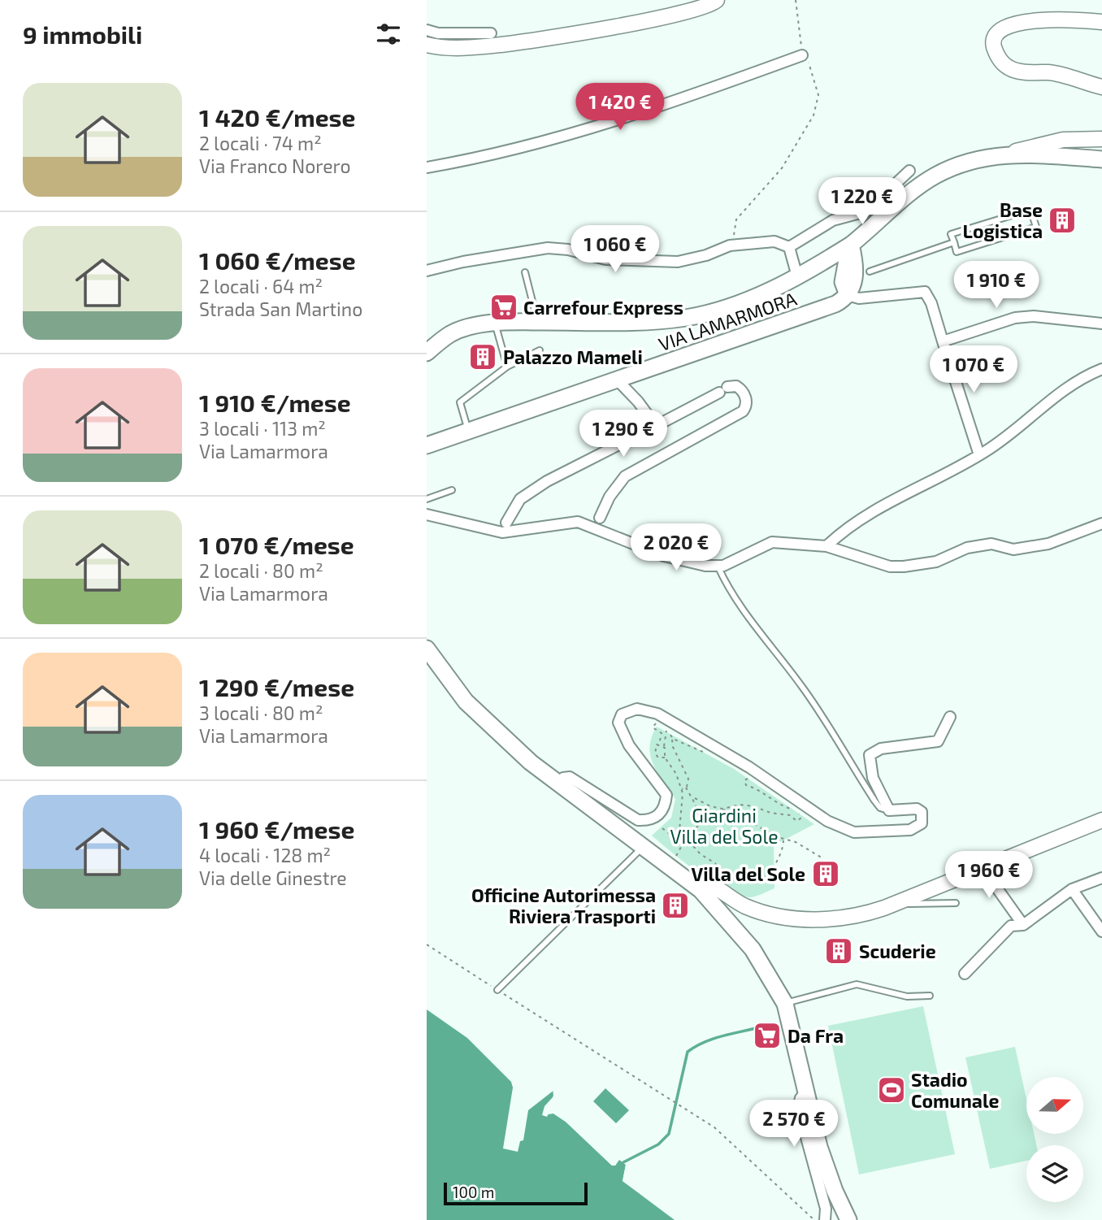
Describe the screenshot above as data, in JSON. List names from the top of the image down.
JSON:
{
  "streets": {
    "main road": ["VIA LAMARMORA"]
  },
  "parks": ["Giardini Villa del Sole"],
  "places": {
    "building": [
      "Base Logistica",
      "Palazzo Mameli",
      "Villa del Sole",
      "Officine Autorimessa Riviera Trasporti",
      "Scuderie"
    ],
    "supermarket": ["Carrefour Express", "Da Fra"],
    "sports": ["Stadio Comunale"]
  },
  "scale_bar": "100 m",
  "north": "right",
  "page": {
    "heading": "9 immobili",
    "list": [
      {
        "name": "1 420 €/mese",
        "note": "2 locali · 74 m² · Via Franco Norero"
      },
      {
        "name": "1 060 €/mese",
        "note": "2 locali · 64 m² · Strada San Martino"
      },
      {
        "name": "1 910 €/mese",
        "note": "3 locali · 113 m² · Via Lamarmora"
      },
      {
        "name": "1 070 €/mese",
        "note": "2 locali · 80 m² · Via Lamarmora"
      },
      {
        "name": "1 290 €/mese",
        "note": "3 locali · 80 m² · Via Lamarmora"
      },
      {
        "name": "1 960 €/mese",
        "note": "4 locali · 128 m² · Via delle Ginestre"
      }
    ],
    "price": [
      "1 420 €",
      "1 220 €",
      "1 060 €",
      "1 910 €",
      "1 070 €",
      "1 290 €",
      "2 020 €",
      "1 960 €",
      "2 570 €"
    ],
    "scale": "100 m"
  }
}
